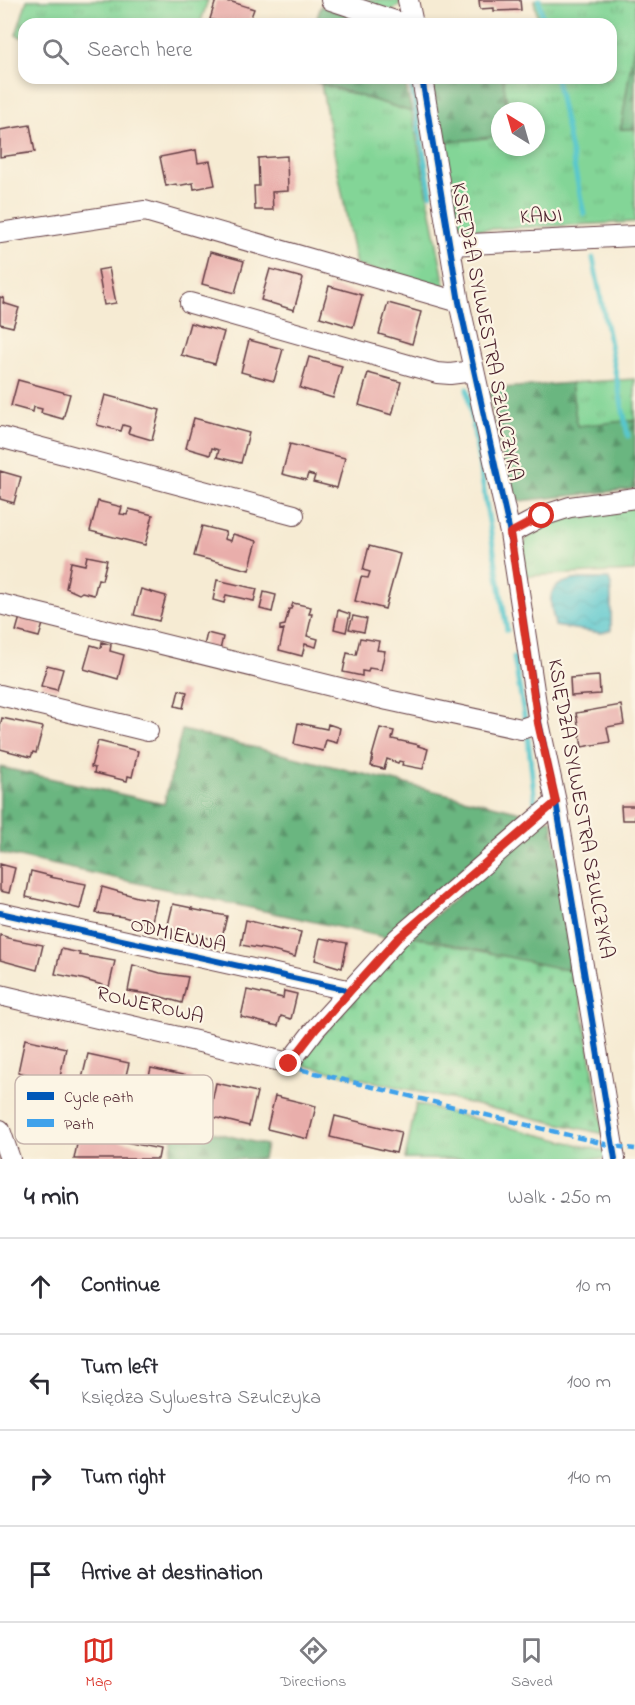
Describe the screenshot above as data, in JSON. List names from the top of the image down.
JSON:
{
  "streets": {
    "street": [
      "KANI",
      "KSIĘDZA SYLWESTRA SZULCZYKA",
      "ODMIENNA",
      "ROWEROWA"
    ]
  },
  "crossings": [
    ["KANI", "KSIĘDZA SYLWESTRA SZULCZYKA"],
    ["ODMIENNA", "ROWEROWA"]
  ],
  "legend": ["Cycle path", "Path"],
  "north": "top left",
  "page": {
    "search": "Search here",
    "heading": ["4 min", "Walk · 250 m"],
    "list": [
      ["Continue", "10 m"],
      ["Turn left", "Księdza Sylwestra Szulczyka", "100 m"],
      ["Turn right", "140 m"],
      "Arrive at destination"
    ],
    "nav": ["Map", "Directions", "Saved"]
  }
}
